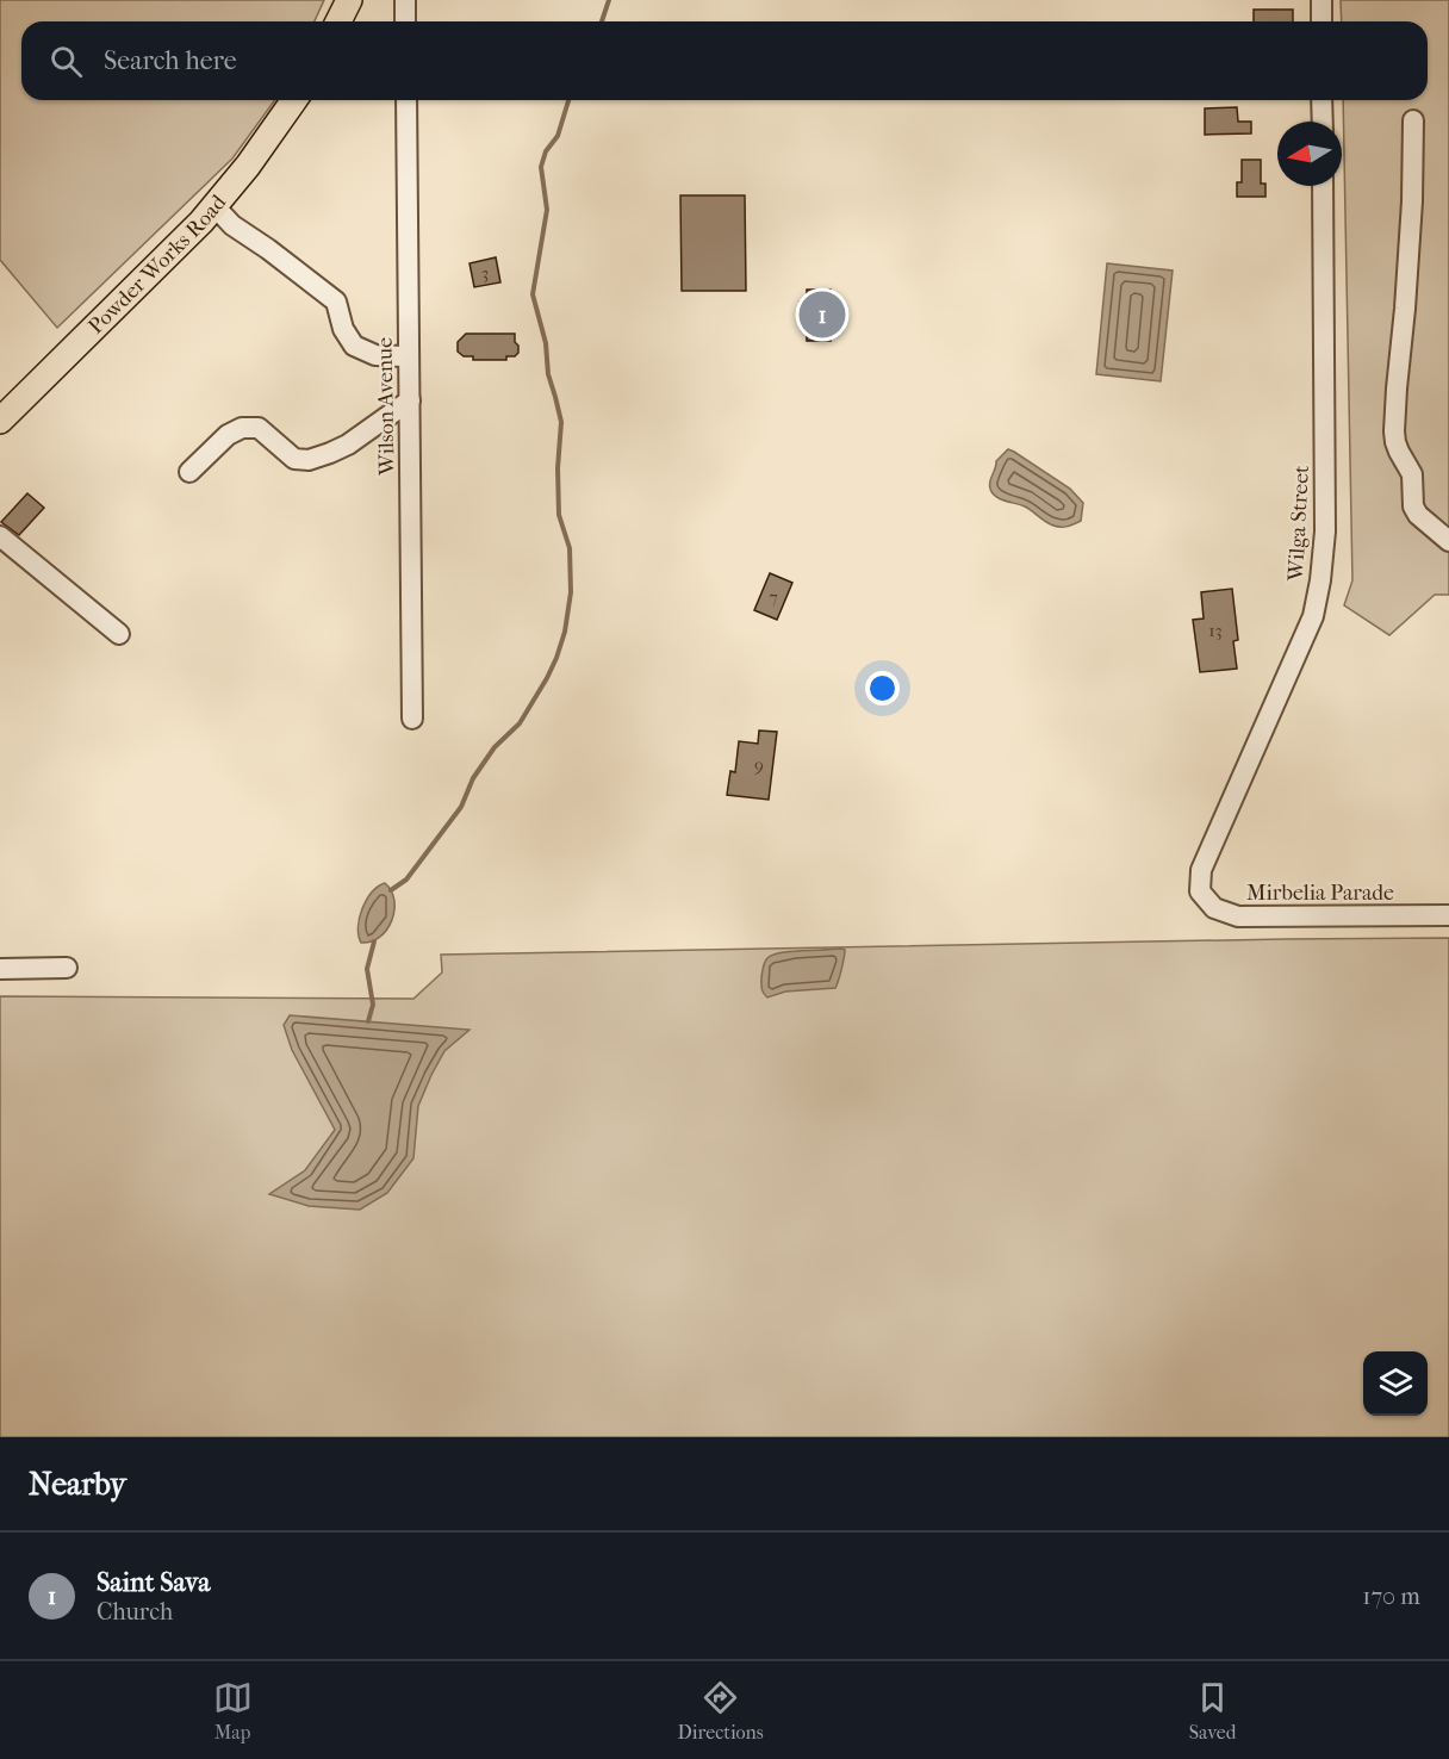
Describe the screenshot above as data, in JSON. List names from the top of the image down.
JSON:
{
  "streets": {
    "main road": ["Powder Works Road"],
    "street": ["Wilson Avenue", "Wilga Street", "Mirbelia Parade"]
  },
  "crossings": [
    ["Wilga Street", "Mirbelia Parade"]
  ],
  "house_numbers": [
    "3",
    "7",
    "13",
    "9"
  ],
  "north": "left",
  "page": {
    "search": "Search here",
    "pins": "1",
    "heading": "Nearby",
    "list": [
      {
        "mark": "1",
        "name": "Saint Sava",
        "note": "Church",
        "value": "170 m"
      }
    ],
    "nav": ["Map", "Directions", "Saved"]
  }
}
